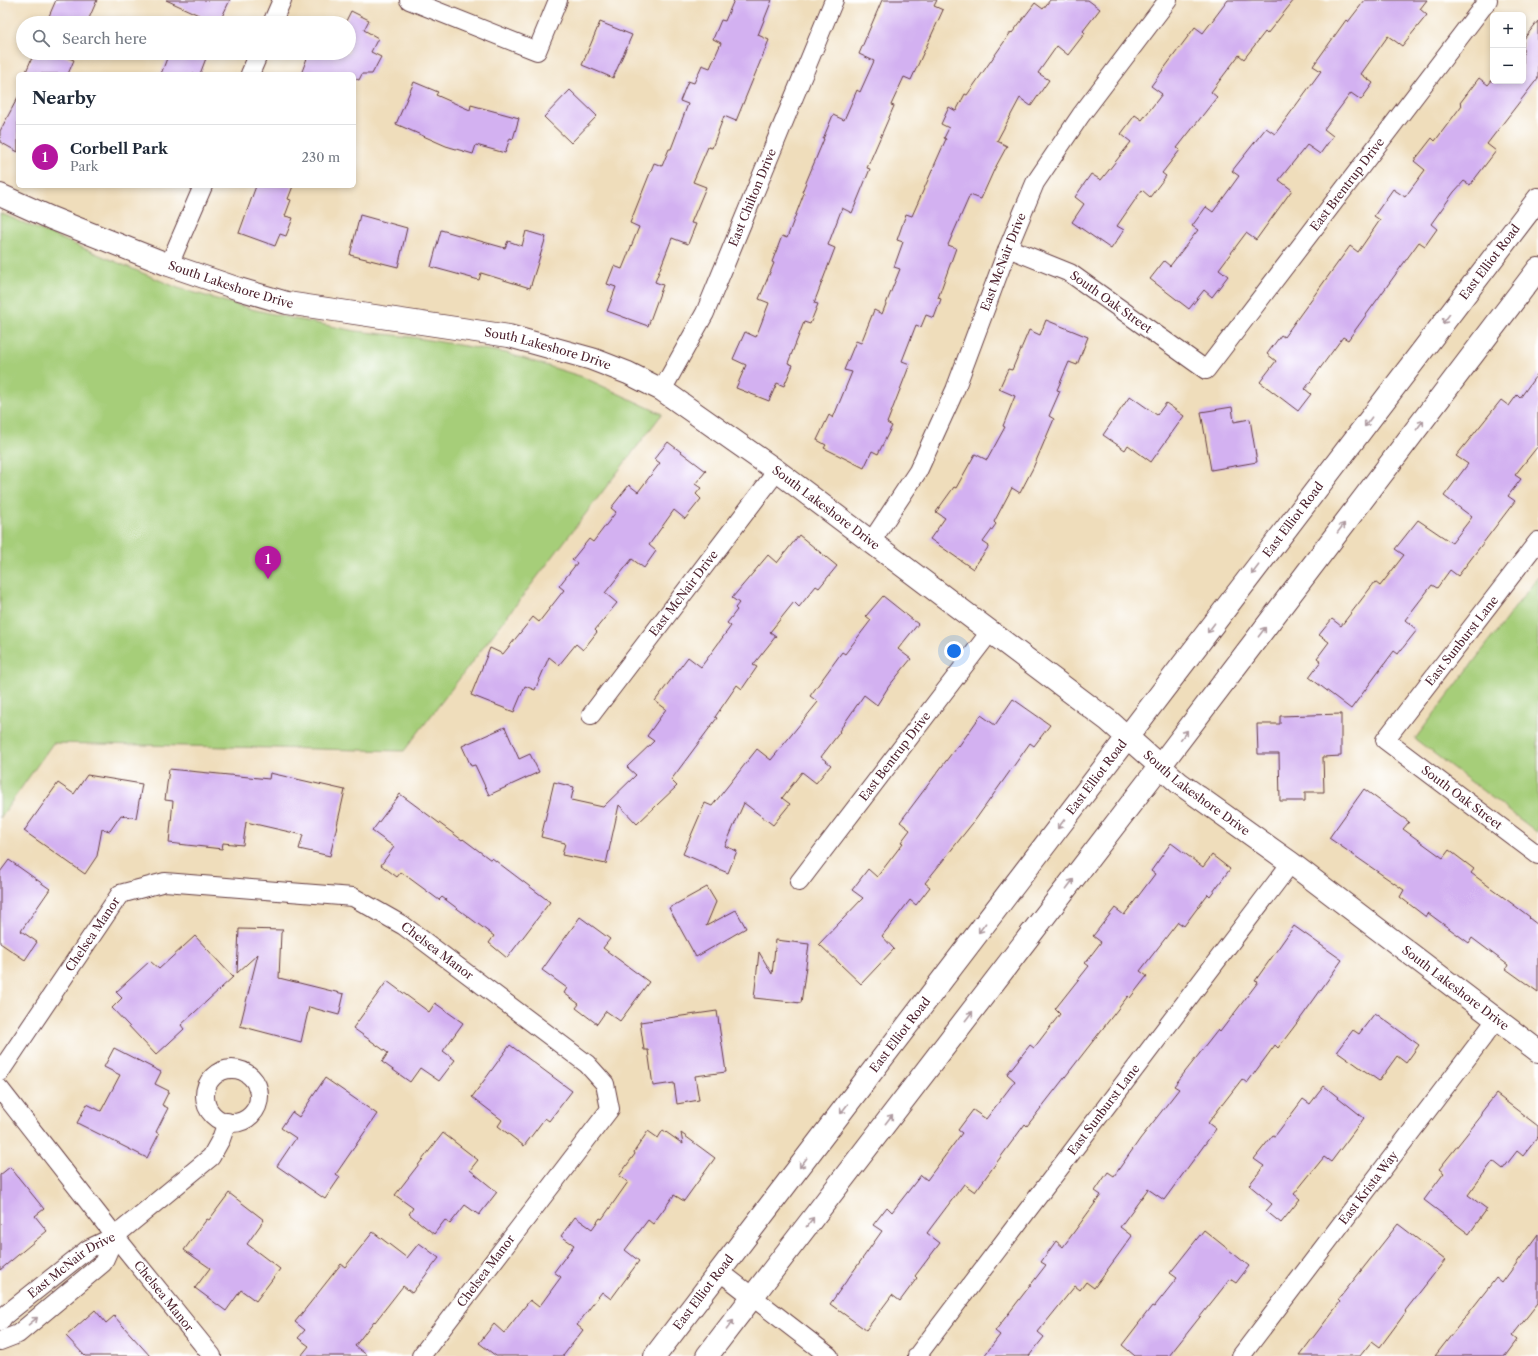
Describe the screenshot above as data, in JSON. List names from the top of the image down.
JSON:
{
  "streets": {
    "main road": ["East Elliot Road", "South Lakeshore Drive"],
    "street": [
      "East Brentrup Drive",
      "East Chilton Drive",
      "East McNair Drive",
      "South Oak Street",
      "East Sunburst Lane",
      "East Bentrup Drive",
      "Chelsea Manor",
      "East Krista Way"
    ]
  },
  "crossings": [
    ["East Brentrup Drive", "South Oak Street"],
    ["East Chilton Drive", "South Lakeshore Drive"],
    ["East McNair Drive", "South Lakeshore Drive"],
    ["East McNair Drive", "South Oak Street"],
    ["East McNair Drive", "Chelsea Manor"],
    ["East Elliot Road", "South Lakeshore Drive"],
    ["South Lakeshore Drive", "East Sunburst Lane"],
    ["South Lakeshore Drive", "East Bentrup Drive"],
    ["South Lakeshore Drive", "East Krista Way"],
    ["South Oak Street", "East Sunburst Lane"]
  ],
  "page": {
    "map_buttons": ["+", "−"],
    "search": "Search here",
    "heading": "Nearby",
    "list": [
      {
        "mark": "1",
        "name": "Corbell Park",
        "note": "Park",
        "value": "230 m"
      }
    ],
    "pins": "1"
  }
}
